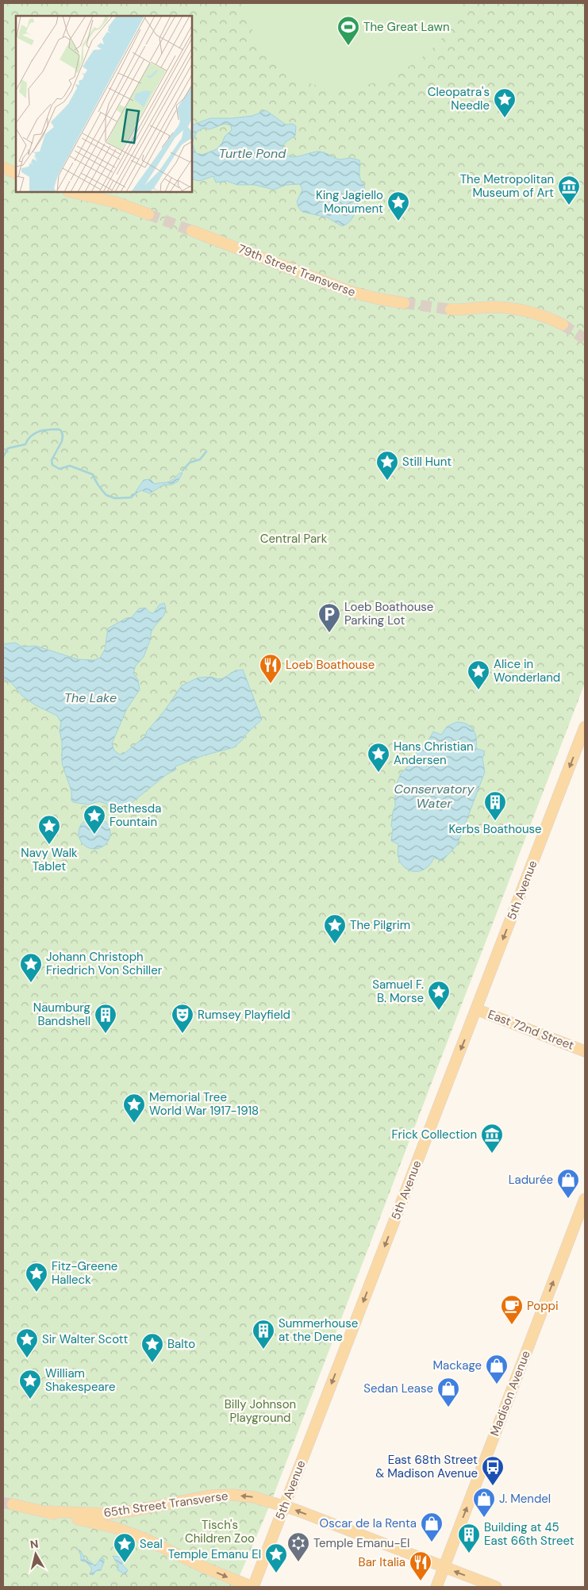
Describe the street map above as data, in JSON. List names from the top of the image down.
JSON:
{
  "streets": {
    "main road": [
      "79th Street Transverse",
      "5th Avenue",
      "East 72nd Street",
      "Madison Avenue",
      "65th Street Transverse"
    ]
  },
  "crossings": [
    ["5th Avenue", "East 72nd Street"],
    ["5th Avenue", "65th Street Transverse"],
    ["Madison Avenue", "65th Street Transverse"]
  ],
  "one_way": ["5th Avenue", "Madison Avenue"],
  "water": ["Turtle Pond", "The Lake", "Conservatory Water"],
  "parks": ["Central Park", "Billy Johnson Playground", "Tisch's Children Zoo"],
  "places": {
    "sports": ["The Great Lawn"],
    "place": [
      "Cleopatra's Needle",
      "King Jagiello Monument",
      "Still Hunt",
      "Alice in Wonderland",
      "Hans Christian Andersen",
      "Bethesda Fountain",
      "Navy Walk Tablet",
      "The Pilgrim",
      "Johann Christoph Friedrich Von Schiller",
      "Samuel F. B. Morse",
      "Memorial Tree World War 1917-1918",
      "Fitz-Greene Halleck",
      "Sir Walter Scott",
      "Balto",
      "William Shakespeare",
      "Seal",
      "Temple Emanu El"
    ],
    "museum": ["The Metropolitan Museum of Art", "Frick Collection"],
    "parking": ["Loeb Boathouse Parking Lot"],
    "restaurant": ["Loeb Boathouse", "Bar Italia"],
    "building": [
      "Kerbs Boathouse",
      "Naumburg Bandshell",
      "Summerhouse at the Dene",
      "Building at 45 East 66th Street"
    ],
    "theatre": ["Rumsey Playfield"],
    "shop": [
      "Ladurée",
      "Mackage",
      "Sedan Lease",
      "J. Mendel",
      "Oscar de la Renta"
    ],
    "cafe": ["Poppi"],
    "bus stop": ["East 68th Street & Madison Avenue"],
    "synagogue": ["Temple Emanu-El"]
  },
  "north": "top"
}
